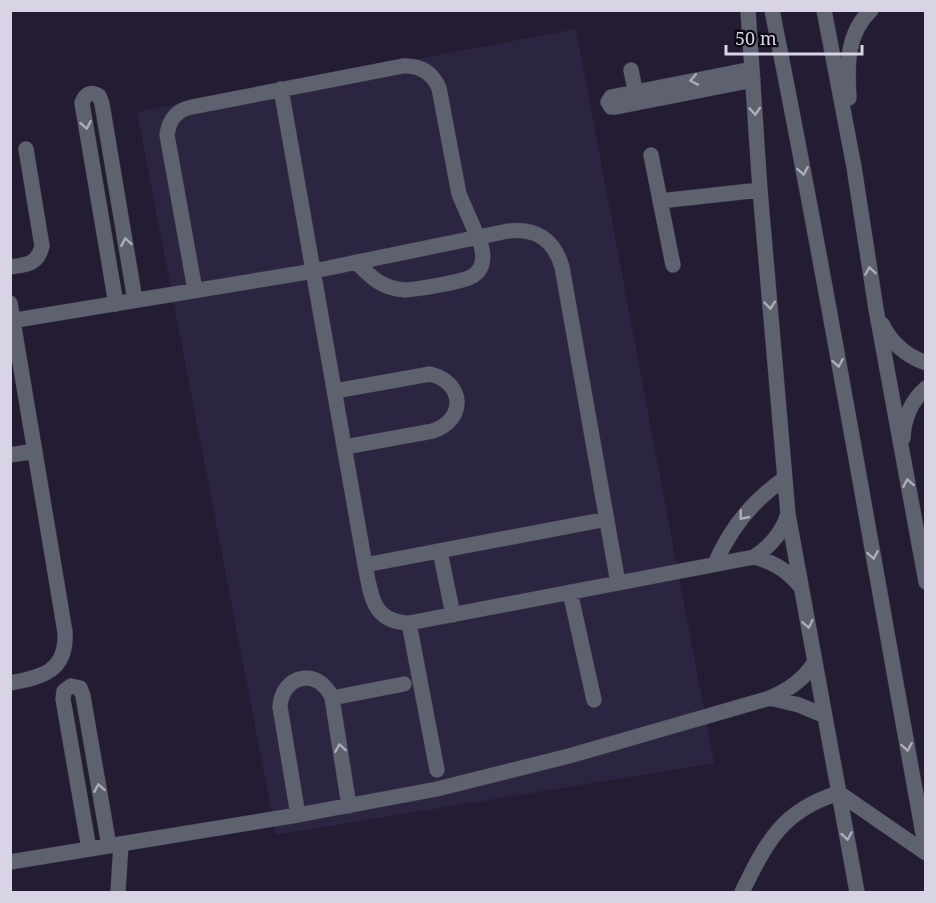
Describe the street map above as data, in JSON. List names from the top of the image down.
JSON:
{
  "scale_bar": "50 m"
}
